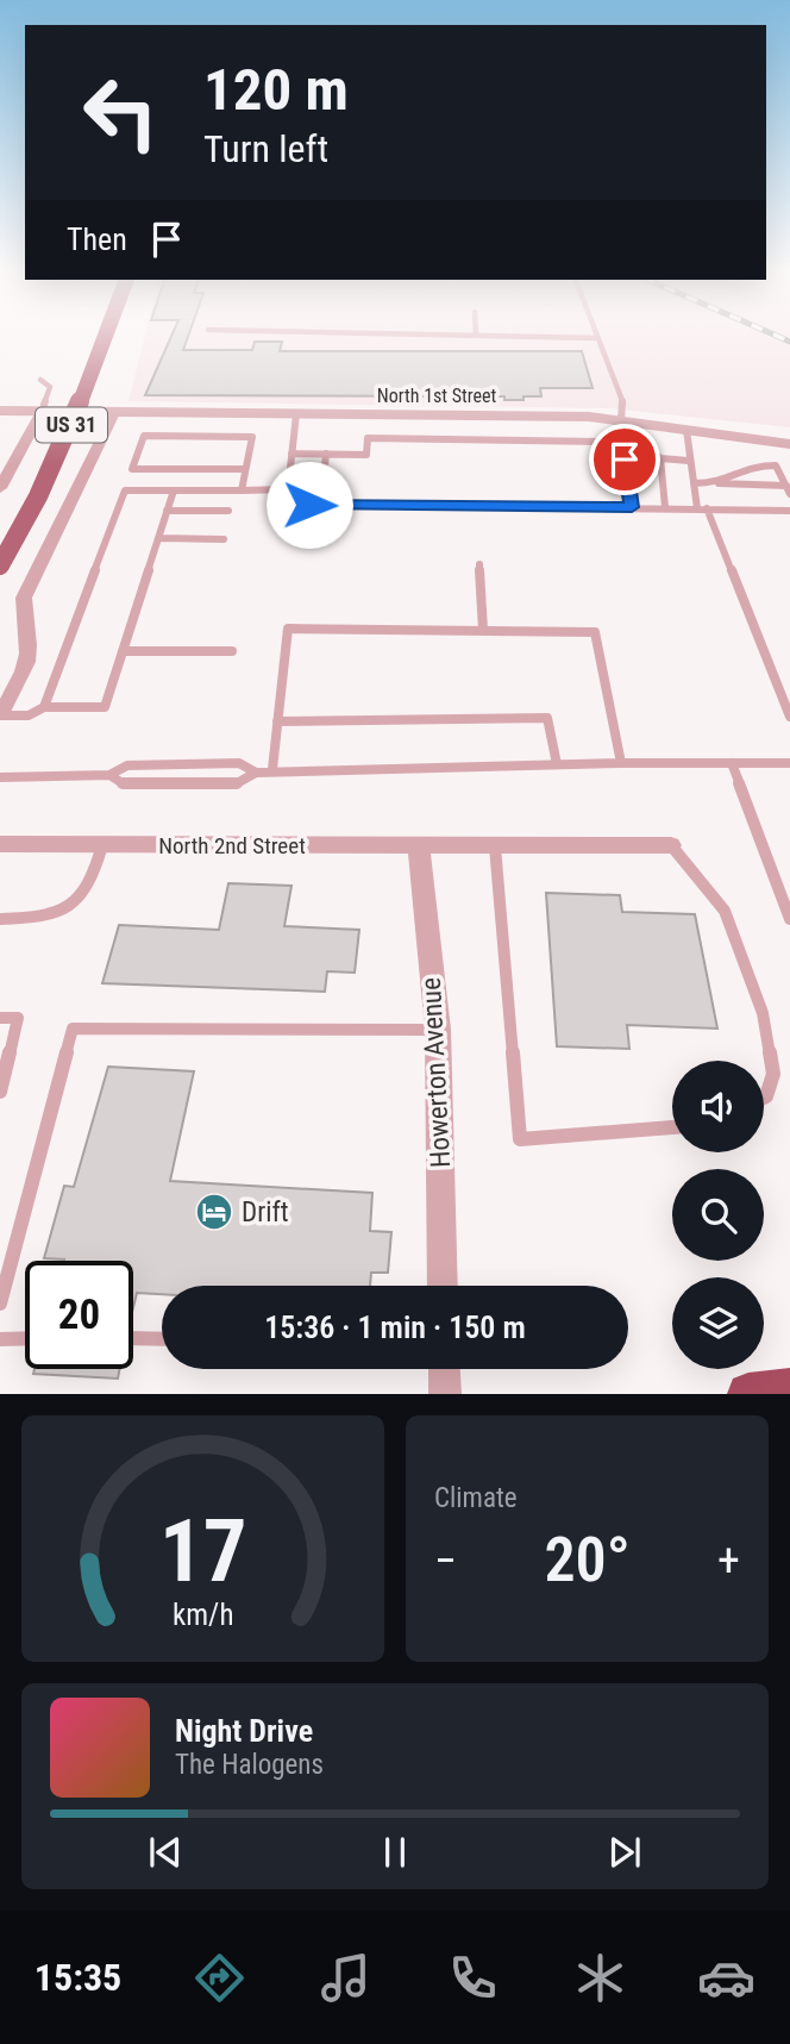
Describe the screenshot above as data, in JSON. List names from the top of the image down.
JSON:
{
  "streets": {
    "main road": ["US 31"],
    "street": ["North 1st Street", "North 2nd Street", "Howerton Avenue"]
  },
  "crossings": [
    ["North 2nd Street", "Howerton Avenue"]
  ],
  "places": {
    "hotel": ["Drift"]
  },
  "page": {
    "turn": ["120 m", "Turn left"],
    "then": "Then",
    "limit": "20",
    "trip": "15:36 · 1 min · 150 m",
    "tile": "Climate",
    "heat": ["−", "20°", "+"],
    "song": ["Night Drive", "The Halogens"],
    "tabs": "15:35",
    "gauge": ["17", "km/h"]
  }
}
